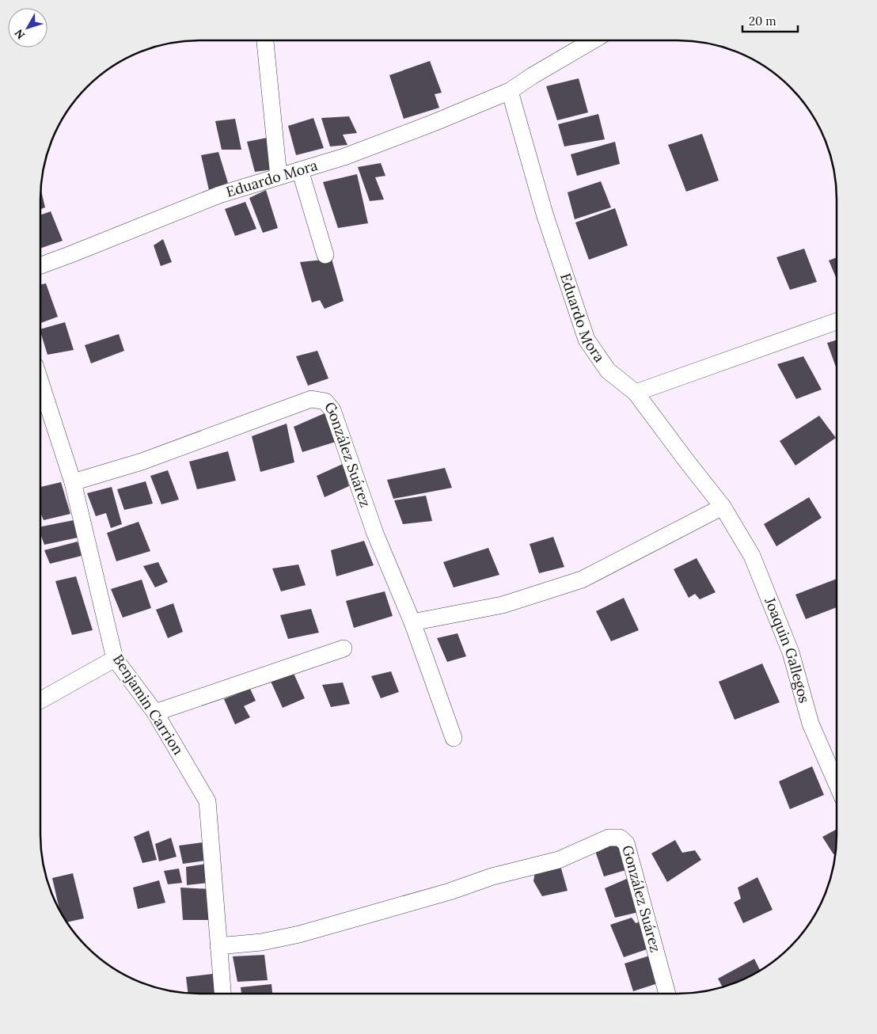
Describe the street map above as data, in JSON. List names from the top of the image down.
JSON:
{
  "streets": {
    "street": [
      "Eduardo Mora",
      "González Suárez",
      "Joaquin Gallegos",
      "Benjamin Carrion"
    ]
  },
  "crossings": [
    ["Eduardo Mora", "Joaquin Gallegos"],
    ["González Suárez", "Benjamin Carrion"]
  ],
  "scale_bar": "20 m",
  "north": "bottom left"
}
